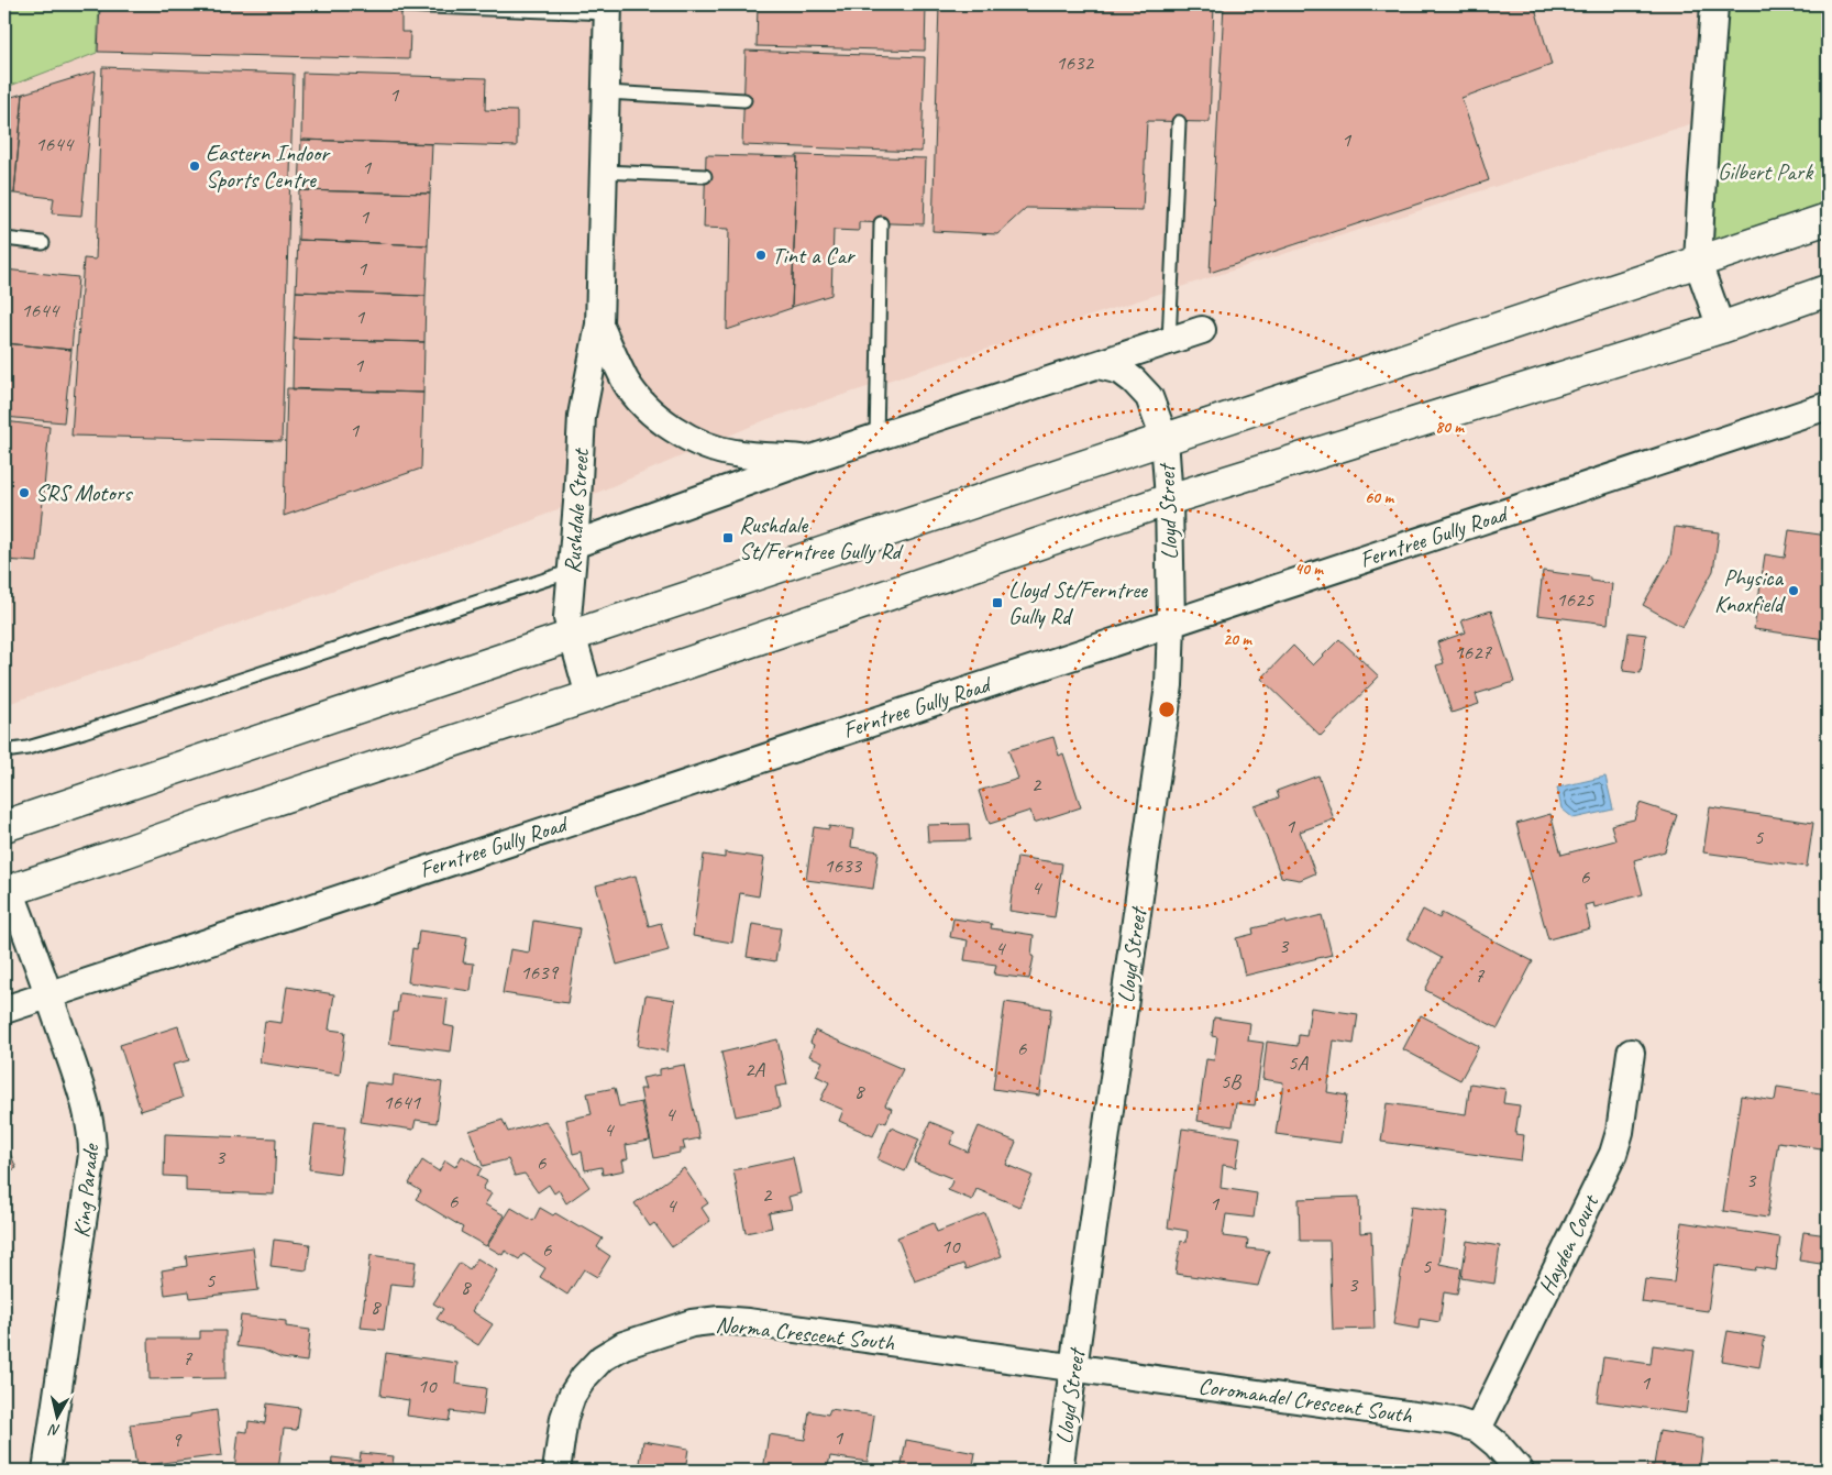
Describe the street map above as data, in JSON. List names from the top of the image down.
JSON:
{
  "streets": {
    "street": [
      "Rushdale Street",
      "Lloyd Street",
      "Ferntree Gully Road",
      "King Parade",
      "Hayden Court",
      "Norma Crescent South",
      "Coromandel Crescent South"
    ]
  },
  "crossings": [
    ["Lloyd Street", "Ferntree Gully Road"],
    ["Lloyd Street", "Norma Crescent South"],
    ["Lloyd Street", "Coromandel Crescent South"],
    ["Ferntree Gully Road", "King Parade"],
    ["Hayden Court", "Coromandel Crescent South"],
    ["Norma Crescent South", "Coromandel Crescent South"]
  ],
  "parks": ["Gilbert Park"],
  "places": {
    "other": [
      "Eastern Indoor Sports Centre",
      "Tint a Car",
      "SRS Motors",
      "Physica Knoxfield"
    ],
    "transit": ["Rushdale St/Ferntree Gully Rd", "Lloyd St/Ferntree Gully Rd"]
  },
  "house_numbers": [
    "1632",
    "1",
    "1",
    "1644",
    "1",
    "1",
    "1",
    "1644",
    "1",
    "1",
    "1",
    "1625",
    "1627",
    "2",
    "1",
    "5",
    "1633",
    "6",
    "4",
    "3",
    "4",
    "1639",
    "7",
    "6",
    "5A",
    "2A",
    "5B",
    "8",
    "1641",
    "4",
    "4",
    "3",
    "6",
    "3",
    "2",
    "6",
    "1",
    "4",
    "10",
    "6",
    "5",
    "5",
    "3",
    "8",
    "8",
    "7",
    "1",
    "10",
    "1",
    "9"
  ],
  "north": "bottom",
  "rings": [
    "80 m",
    "60 m",
    "40 m",
    "20 m"
  ]
}
